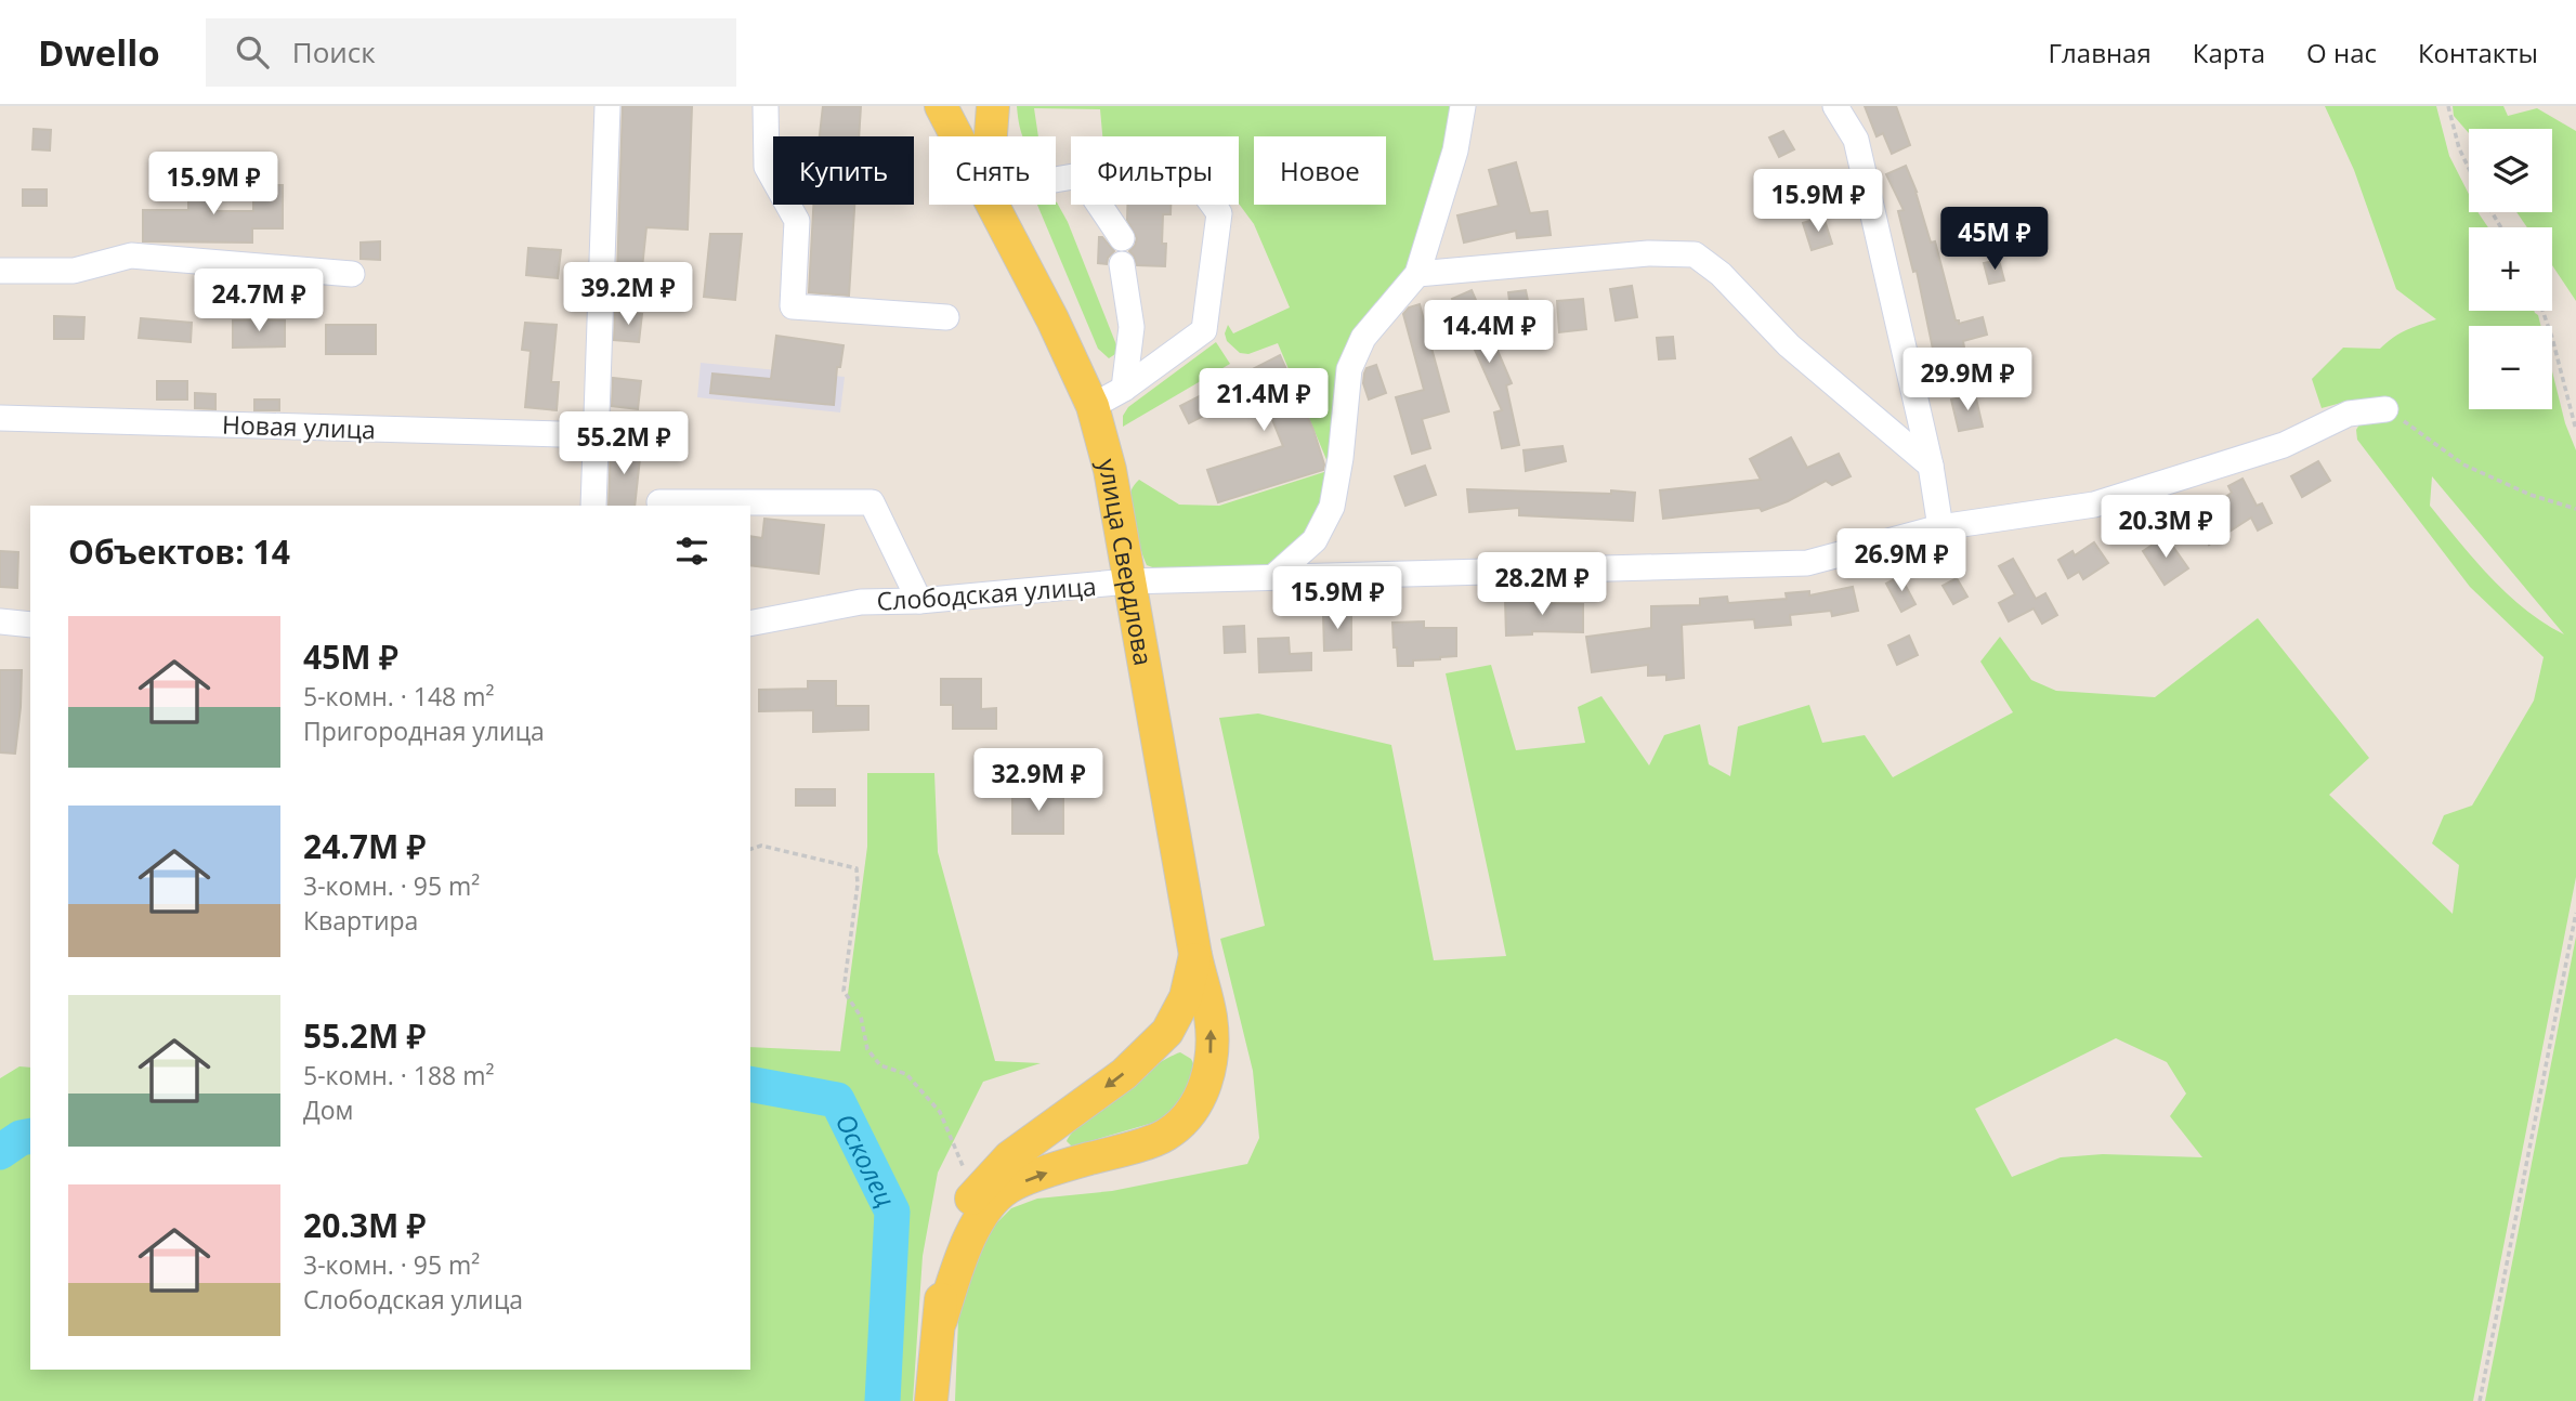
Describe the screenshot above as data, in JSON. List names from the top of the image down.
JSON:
{
  "streets": {
    "main road": ["улица Свердлова"],
    "street": ["Новая улица", "Слободская улица"]
  },
  "crossings": [
    ["улица Свердлова", "Слободская улица"]
  ],
  "water": ["Осколец"],
  "page": {
    "header": "Dwello",
    "search": "Поиск",
    "nav": [
      "Главная",
      "Карта",
      "О нас",
      "Контакты"
    ],
    "map_buttons": ["+", "−"],
    "chip": [
      "Купить",
      "Снять",
      "Фильтры",
      "Новое"
    ],
    "price": [
      "15.9M ₽",
      "15.9M ₽",
      "45M ₽",
      "39.2M ₽",
      "24.7M ₽",
      "14.4M ₽",
      "29.9M ₽",
      "21.4M ₽",
      "55.2M ₽",
      "20.3M ₽",
      "26.9M ₽",
      "28.2M ₽",
      "15.9M ₽",
      "32.9M ₽"
    ],
    "heading": "Объектов: 14",
    "list": [
      {
        "name": "45M ₽",
        "note": "5-комн. · 148 m² · Пригородная улица"
      },
      {
        "name": "24.7M ₽",
        "note": "3-комн. · 95 m² · Квартира"
      },
      {
        "name": "55.2M ₽",
        "note": "5-комн. · 188 m² · Дом"
      },
      {
        "name": "20.3M ₽",
        "note": "3-комн. · 95 m² · Слободская улица"
      }
    ]
  }
}
